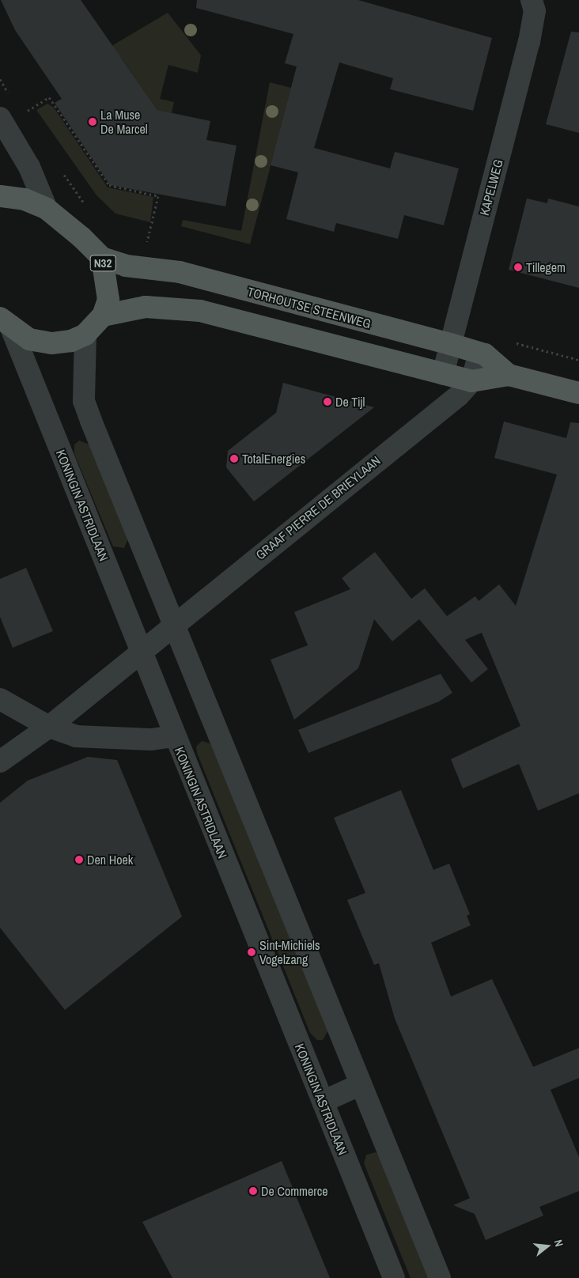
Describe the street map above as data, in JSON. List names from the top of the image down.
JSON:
{
  "streets": {
    "main road": ["N32", "TORHOUTSE STEENWEG"],
    "street": ["KAPELWEG", "KONINGIN ASTRIDLAAN", "GRAAF PIERRE DE BRIEYLAAN"]
  },
  "crossings": [
    ["KAPELWEG", "TORHOUTSE STEENWEG"],
    ["N32", "TORHOUTSE STEENWEG"],
    ["TORHOUTSE STEENWEG", "GRAAF PIERRE DE BRIEYLAAN"],
    ["KONINGIN ASTRIDLAAN", "GRAAF PIERRE DE BRIEYLAAN"]
  ],
  "places": [
    "La Muse De Marcel",
    "Tillegem",
    "De Tijl",
    "TotalEnergies",
    "Den Hoek",
    "Sint-Michiels Vogelzang",
    "De Commerce"
  ],
  "north": "right"
}
